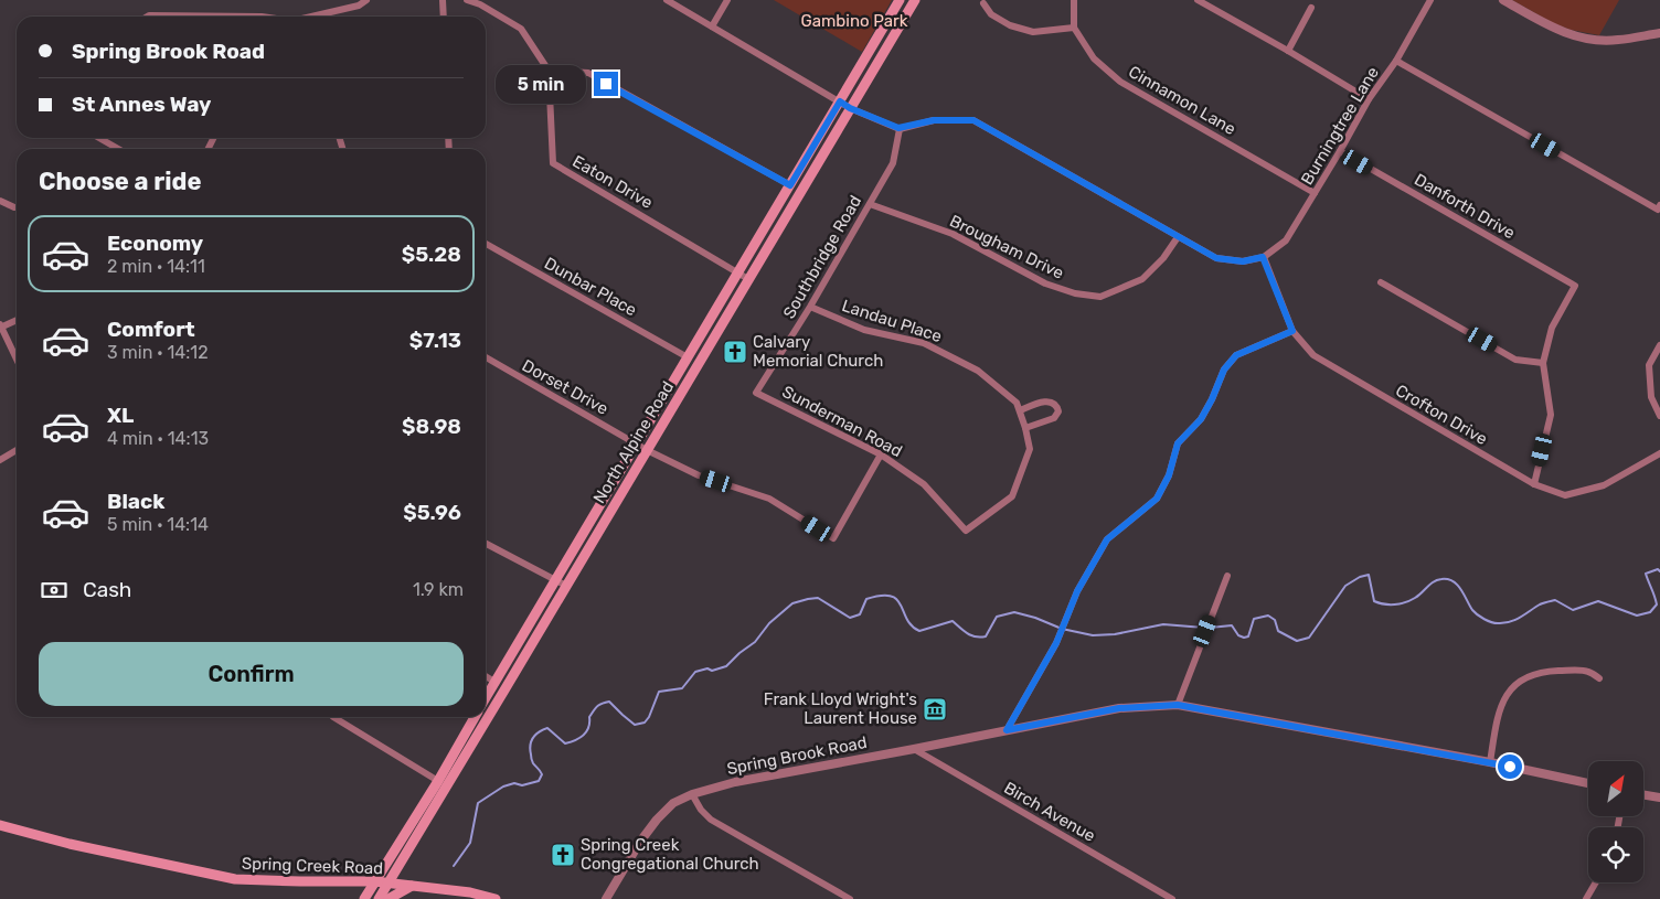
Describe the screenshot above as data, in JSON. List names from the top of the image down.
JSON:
{
  "streets": {
    "main road": ["North Alpine Road", "Spring Creek Road"],
    "street": [
      "Cinnamon Lane",
      "Burningtree Lane",
      "Eaton Drive",
      "Danforth Drive",
      "Brougham Drive",
      "Southbridge Road",
      "Dunbar Place",
      "Landau Place",
      "Dorset Drive",
      "Crofton Drive",
      "Sunderman Road",
      "Spring Brook Road",
      "Birch Avenue"
    ]
  },
  "crossings": [
    ["Cinnamon Lane", "Burningtree Lane"],
    ["Burningtree Lane", "Danforth Drive"],
    ["Burningtree Lane", "Crofton Drive"],
    ["Eaton Drive", "North Alpine Road"],
    ["Brougham Drive", "Southbridge Road"],
    ["Southbridge Road", "Landau Place"],
    ["Southbridge Road", "Sunderman Road"],
    ["Dunbar Place", "North Alpine Road"],
    ["Landau Place", "Sunderman Road"],
    ["Dorset Drive", "Sunderman Road"],
    ["Dorset Drive", "North Alpine Road"],
    ["North Alpine Road", "Spring Creek Road"],
    ["Spring Brook Road", "Birch Avenue"]
  ],
  "parks": ["Gambino Park"],
  "places": {
    "church": ["Calvary Memorial Church", "Spring Creek Congregational Church"],
    "museum": ["Frank Lloyd Wright's Laurent House"]
  },
  "north": "top right",
  "page": {
    "banner": ["Spring Brook Road", "St Annes Way"],
    "bubble": "5 min",
    "heading": "Choose a ride",
    "list": [
      {
        "name": "Economy",
        "note": "2 min · 14:11",
        "value": "$5.28"
      },
      {
        "name": "Comfort",
        "note": "3 min · 14:12",
        "value": "$7.13"
      },
      {
        "name": "XL",
        "note": "4 min · 14:13",
        "value": "$8.98"
      },
      {
        "name": "Black",
        "note": "5 min · 14:14",
        "value": "$5.96"
      }
    ],
    "pay": ["Cash", "1.9 km"],
    "buttons": "Confirm"
  }
}
